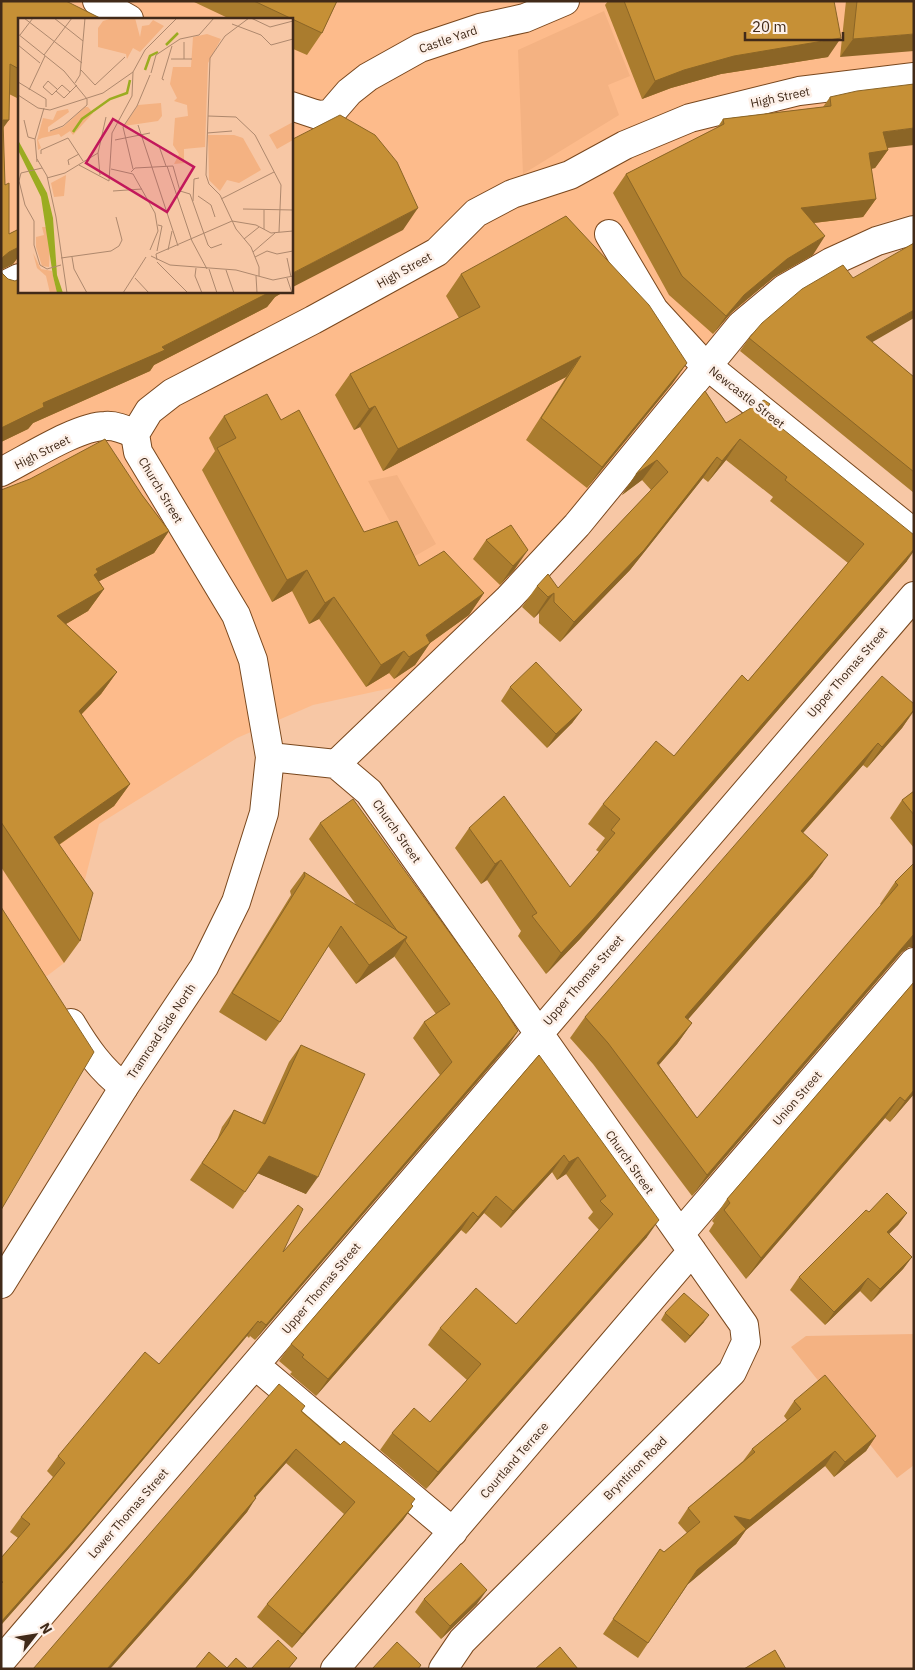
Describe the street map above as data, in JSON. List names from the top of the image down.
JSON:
{
  "streets": {
    "street": [
      "Castle Yard",
      "High Street",
      "Newcastle Street",
      "Church Street",
      "Upper Thomas Street",
      "Tramroad Side North",
      "Union Street",
      "Courtland Terrace",
      "Bryntirion Road",
      "Lower Thomas Street"
    ]
  },
  "crossings": [
    ["High Street", "Church Street"],
    ["Church Street", "Upper Thomas Street"],
    ["Church Street", "Tramroad Side North"],
    ["Church Street", "Union Street"],
    ["Church Street", "Courtland Terrace"],
    ["Church Street", "Bryntirion Road"],
    ["Upper Thomas Street", "Lower Thomas Street"],
    ["Union Street", "Courtland Terrace"],
    ["Union Street", "Bryntirion Road"],
    ["Courtland Terrace", "Bryntirion Road"]
  ],
  "scale_bar": "20 m",
  "north": "top right"
}
